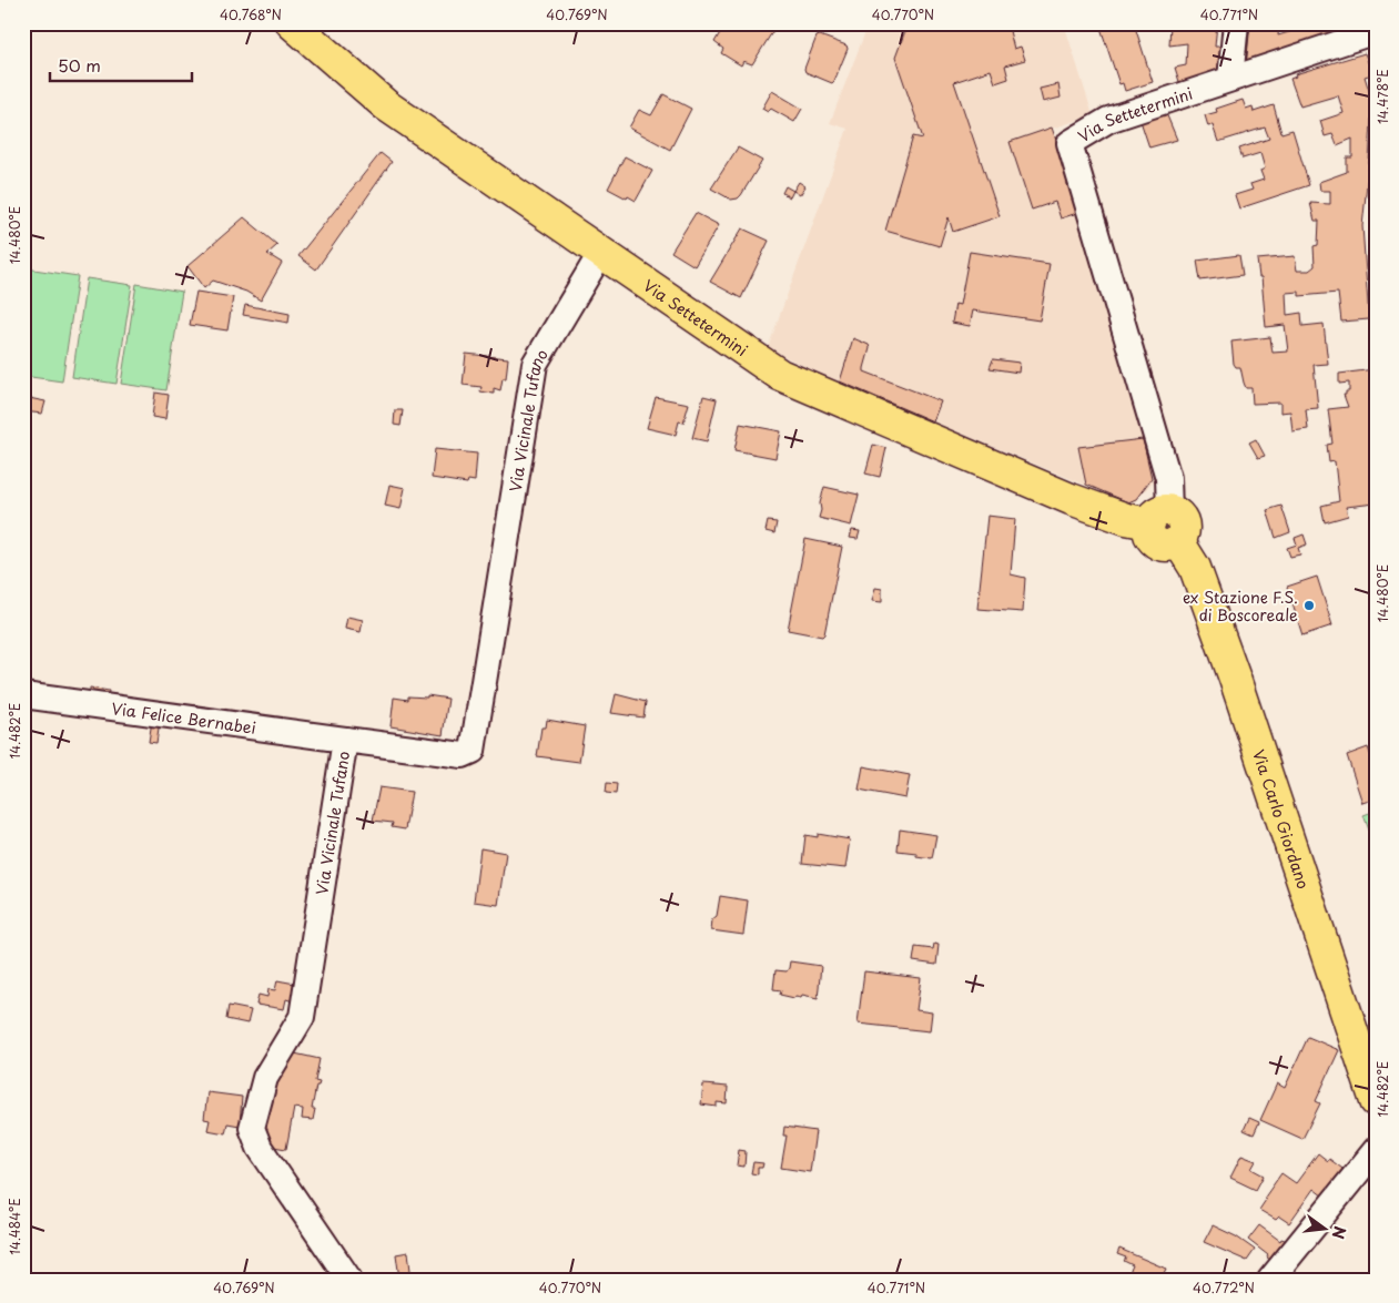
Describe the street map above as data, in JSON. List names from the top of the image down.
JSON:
{
  "streets": {
    "main road": ["Via Settetermini", "Via Carlo Giordano"],
    "street": ["Via Vicinale Tufano", "Via Felice Bernabei"]
  },
  "crossings": [
    ["Via Settetermini", "Via Vicinale Tufano"],
    ["Via Settetermini", "Via Carlo Giordano"],
    ["Via Vicinale Tufano", "Via Felice Bernabei"]
  ],
  "places": ["ex Stazione F.S. di Boscoreale"],
  "scale_bar": "50 m",
  "north": "right",
  "coordinates": [
    "40.768°N",
    "40.769°N",
    "40.770°N",
    "40.771°N",
    "14.478°E",
    "14.480°E",
    "14.482°E",
    "14.484°E",
    "40.772°N"
  ]
}
